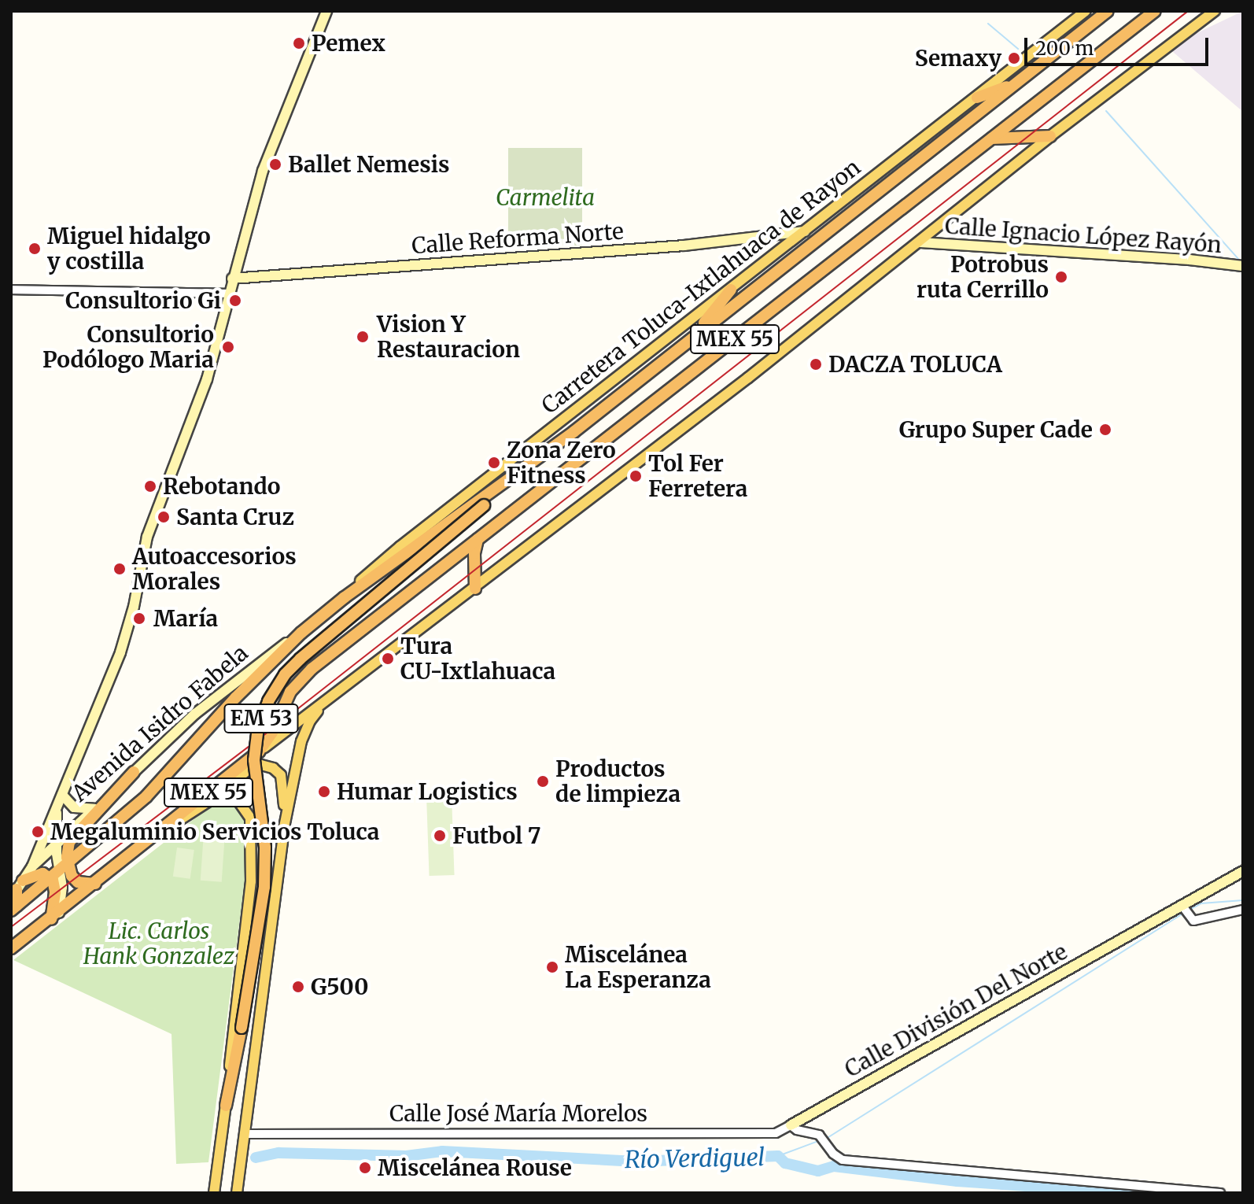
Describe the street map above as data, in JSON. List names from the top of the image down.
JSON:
{
  "streets": {
    "highway": [
      "Carretera Toluca-Ixtlahuaca de Rayon",
      "MEX 55",
      "EM 53",
      "Avenida Isidro Fabela"
    ],
    "main road": ["Calle Ignacio López Rayón", "Calle Reforma Norte", "Calle División Del Norte"],
    "street": ["Calle José María Morelos"]
  },
  "crossings": [
    ["Calle Reforma Norte", "Carretera Toluca-Ixtlahuaca de Rayon"],
    ["Carretera Toluca-Ixtlahuaca de Rayon", "EM 53"],
    ["Carretera Toluca-Ixtlahuaca de Rayon", "Avenida Isidro Fabela"],
    ["EM 53", "Calle José María Morelos"],
    ["Calle División Del Norte", "Calle José María Morelos"]
  ],
  "water": ["Río Verdiguel"],
  "parks": ["Carmelita", "Lic. Carlos Hank Gonzalez"],
  "places": [
    "Pemex",
    "Semaxy",
    "Ballet Nemesis",
    "Miguel hidalgo y costilla",
    "Potrobus ruta Cerrillo",
    "Consultorio Gi",
    "Vision Y Restauracion",
    "Consultorio Podólogo Maria",
    "DACZA TOLUCA",
    "Grupo Super Cade",
    "Zona Zero Fitness",
    "Tol Fer Ferretera",
    "Rebotando",
    "Santa Cruz",
    "Autoaccesorios Morales",
    "María",
    "Tura CU-Ixtlahuaca",
    "Productos de limpieza",
    "Humar Logistics",
    "Megaluminio Servicios Toluca",
    "Futbol 7",
    "Miscelánea La Esperanza",
    "G500",
    "Miscelánea Rouse"
  ],
  "scale_bar": "200 m"
}
